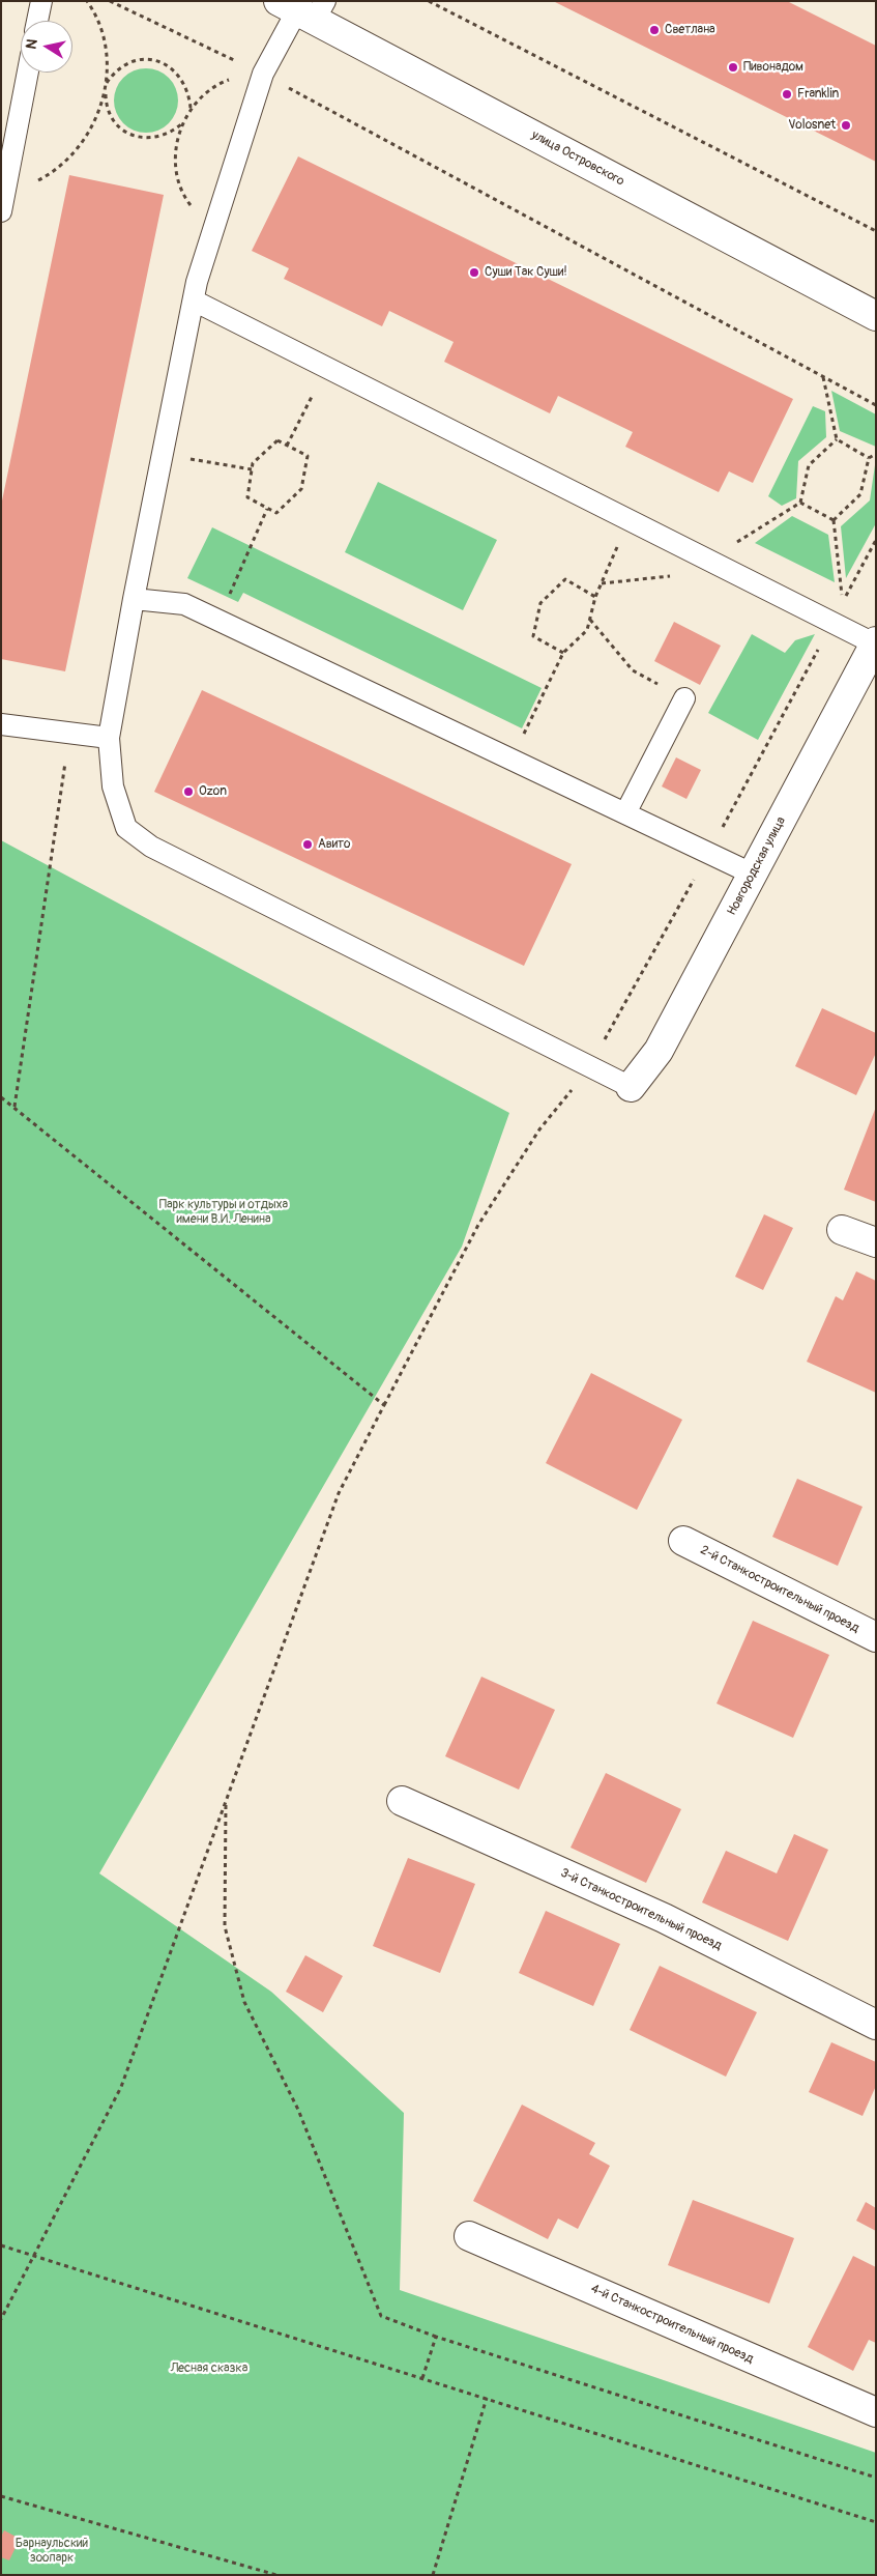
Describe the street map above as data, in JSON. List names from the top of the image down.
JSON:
{
  "streets": {
    "street": [
      "улица Островского",
      "Новгородская улица",
      "2-й Станкостроительный проезд",
      "3-й Станкостроительный проезд",
      "4-й Станкостроительный проезд"
    ]
  },
  "parks": ["Парк культуры и отдыха имени В.И. Ленина", "Лесная сказка", "Барнаульский зоопарк"],
  "places": [
    "Светлана",
    "Пивонадом",
    "Franklin",
    "Volosnet",
    "Суши Так Суши!",
    "Ozon",
    "Авито"
  ],
  "north": "left"
}
